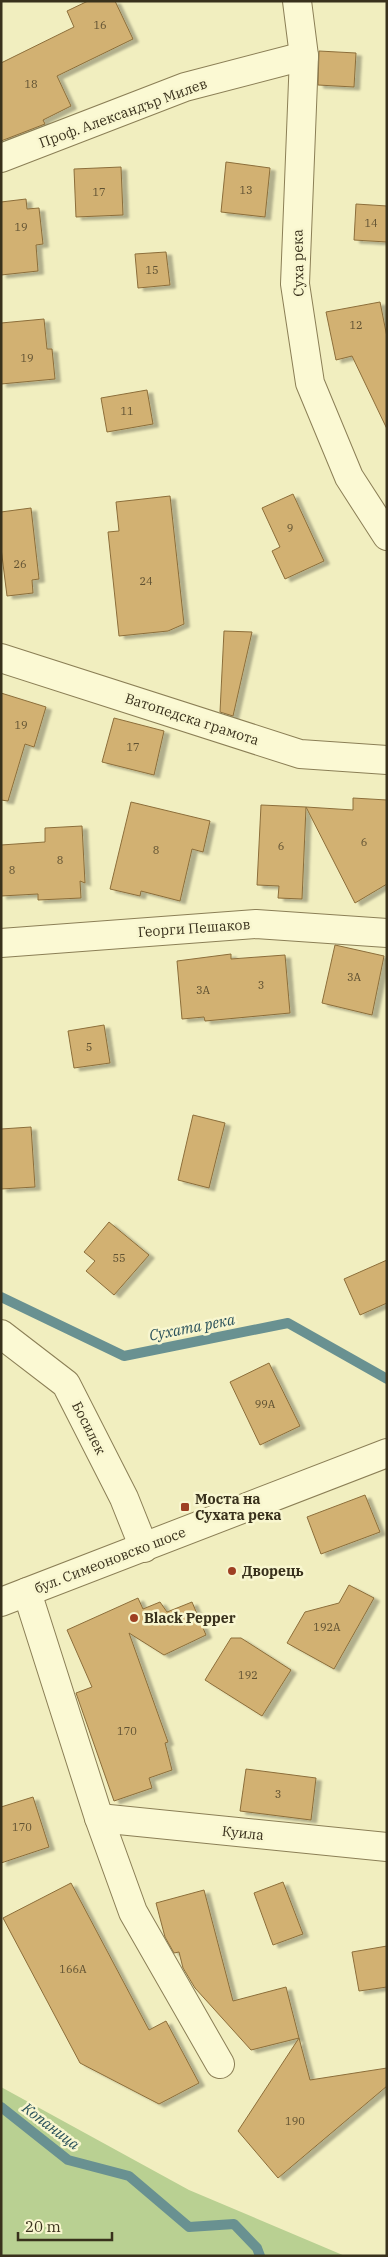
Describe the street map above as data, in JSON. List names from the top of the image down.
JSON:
{
  "streets": {
    "street": [
      "Проф. Александър Милев",
      "Суха река",
      "Ватопедска грамота",
      "Георги Пешаков",
      "Босилек",
      "бул. Симеоновско шосе",
      "Куила"
    ]
  },
  "crossings": [
    ["Проф. Александър Милев", "Суха река"],
    ["Босилек", "бул. Симеоновско шосе"]
  ],
  "water": ["Сухата река", "Копаница"],
  "places": {
    "transit": ["Моста на Сухата река"],
    "other": ["Дворець", "Black Pepper"]
  },
  "house_numbers": [
    "16",
    "18",
    "13",
    "17",
    "14",
    "19",
    "15",
    "12",
    "19",
    "11",
    "9",
    "26",
    "24",
    "19",
    "17",
    "6",
    "6",
    "8",
    "8",
    "8",
    "3А",
    "3",
    "3A",
    "5",
    "55",
    "99А",
    "192А",
    "192",
    "170",
    "3",
    "170",
    "166А",
    "190"
  ],
  "scale_bar": "20 m"
}
